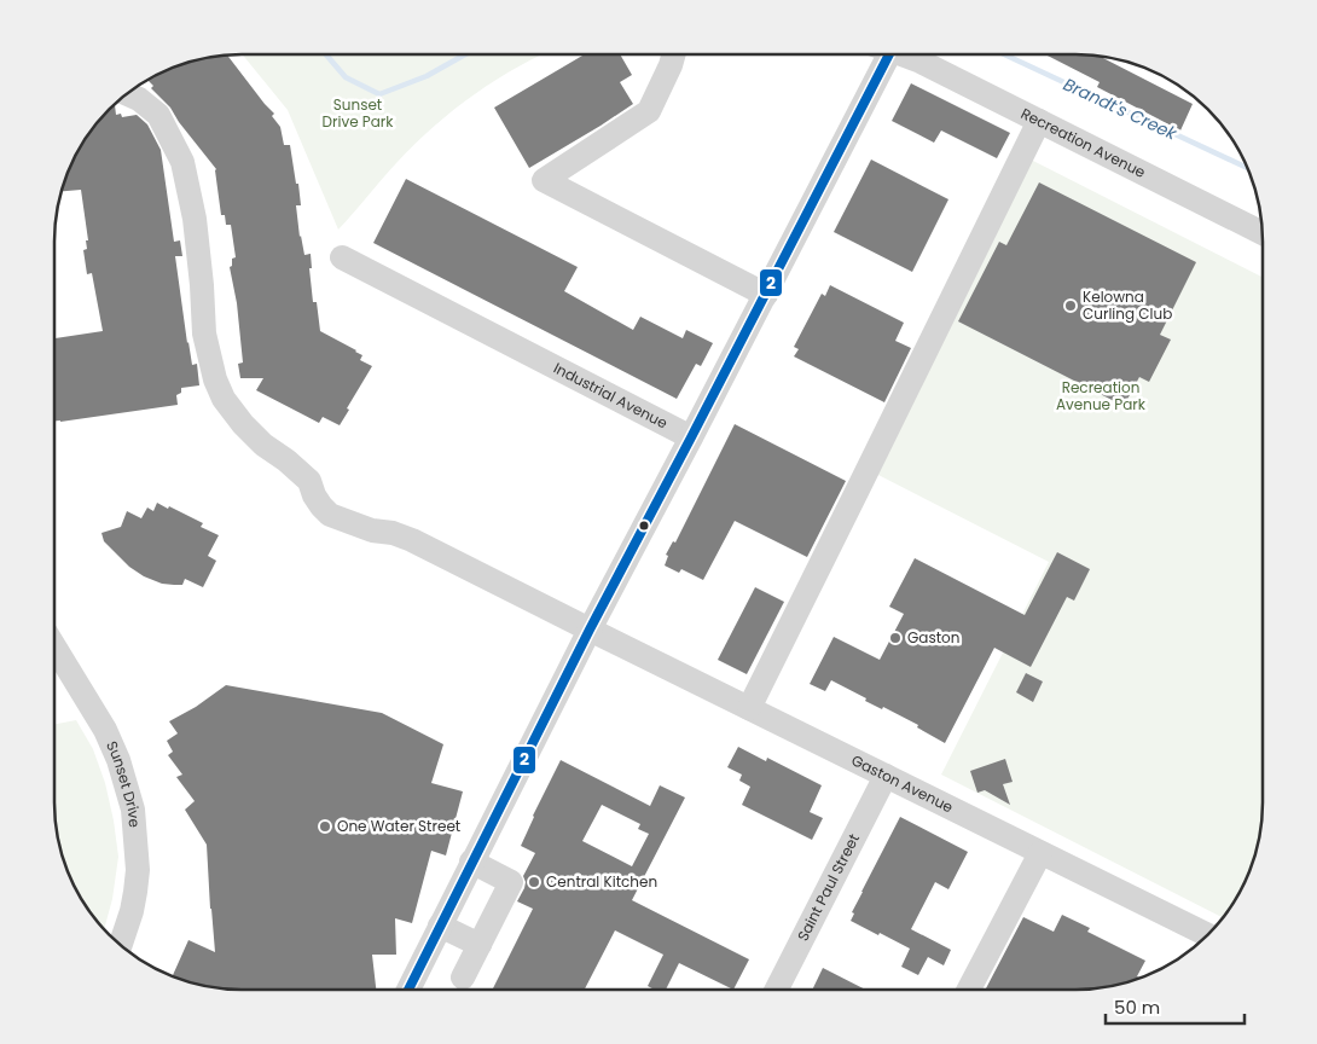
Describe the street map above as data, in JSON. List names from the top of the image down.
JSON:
{
  "streets": {
    "street": [
      "Recreation Avenue",
      "Industrial Avenue",
      "Gaston Avenue",
      "Sunset Drive",
      "Saint Paul Street"
    ]
  },
  "crossings": [
    ["Gaston Avenue", "Saint Paul Street"]
  ],
  "water": ["Brandt's Creek"],
  "parks": ["Sunset Drive Park", "Recreation Avenue Park"],
  "places": [
    "Kelowna Curling Club",
    "Gaston",
    "One Water Street",
    "Central Kitchen"
  ],
  "lines": ["transit line 2"],
  "scale_bar": "50 m"
}
